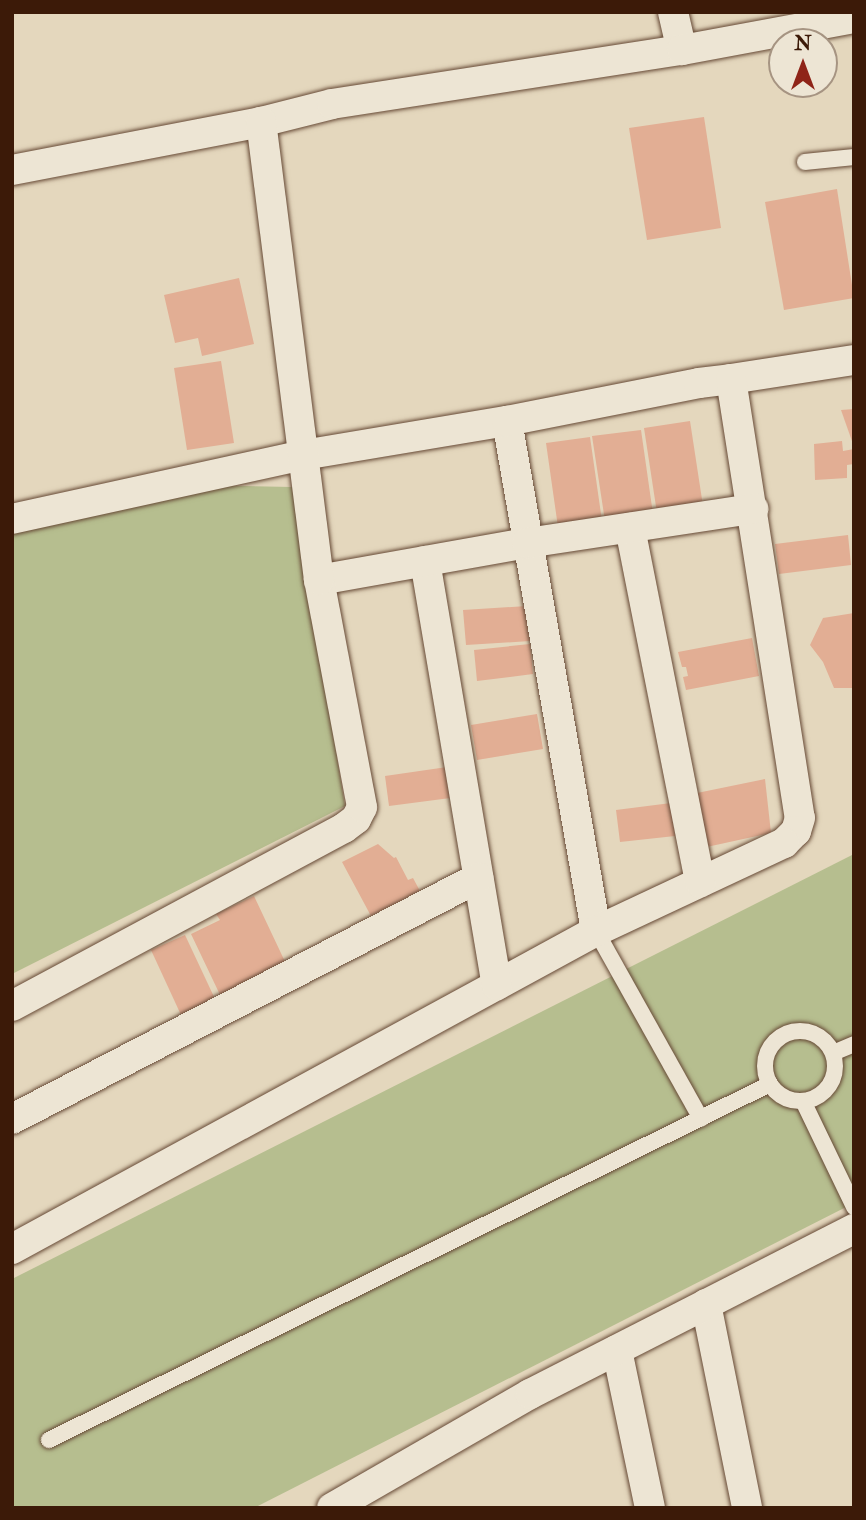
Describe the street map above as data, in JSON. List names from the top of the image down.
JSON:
{
  "north": "top"
}
